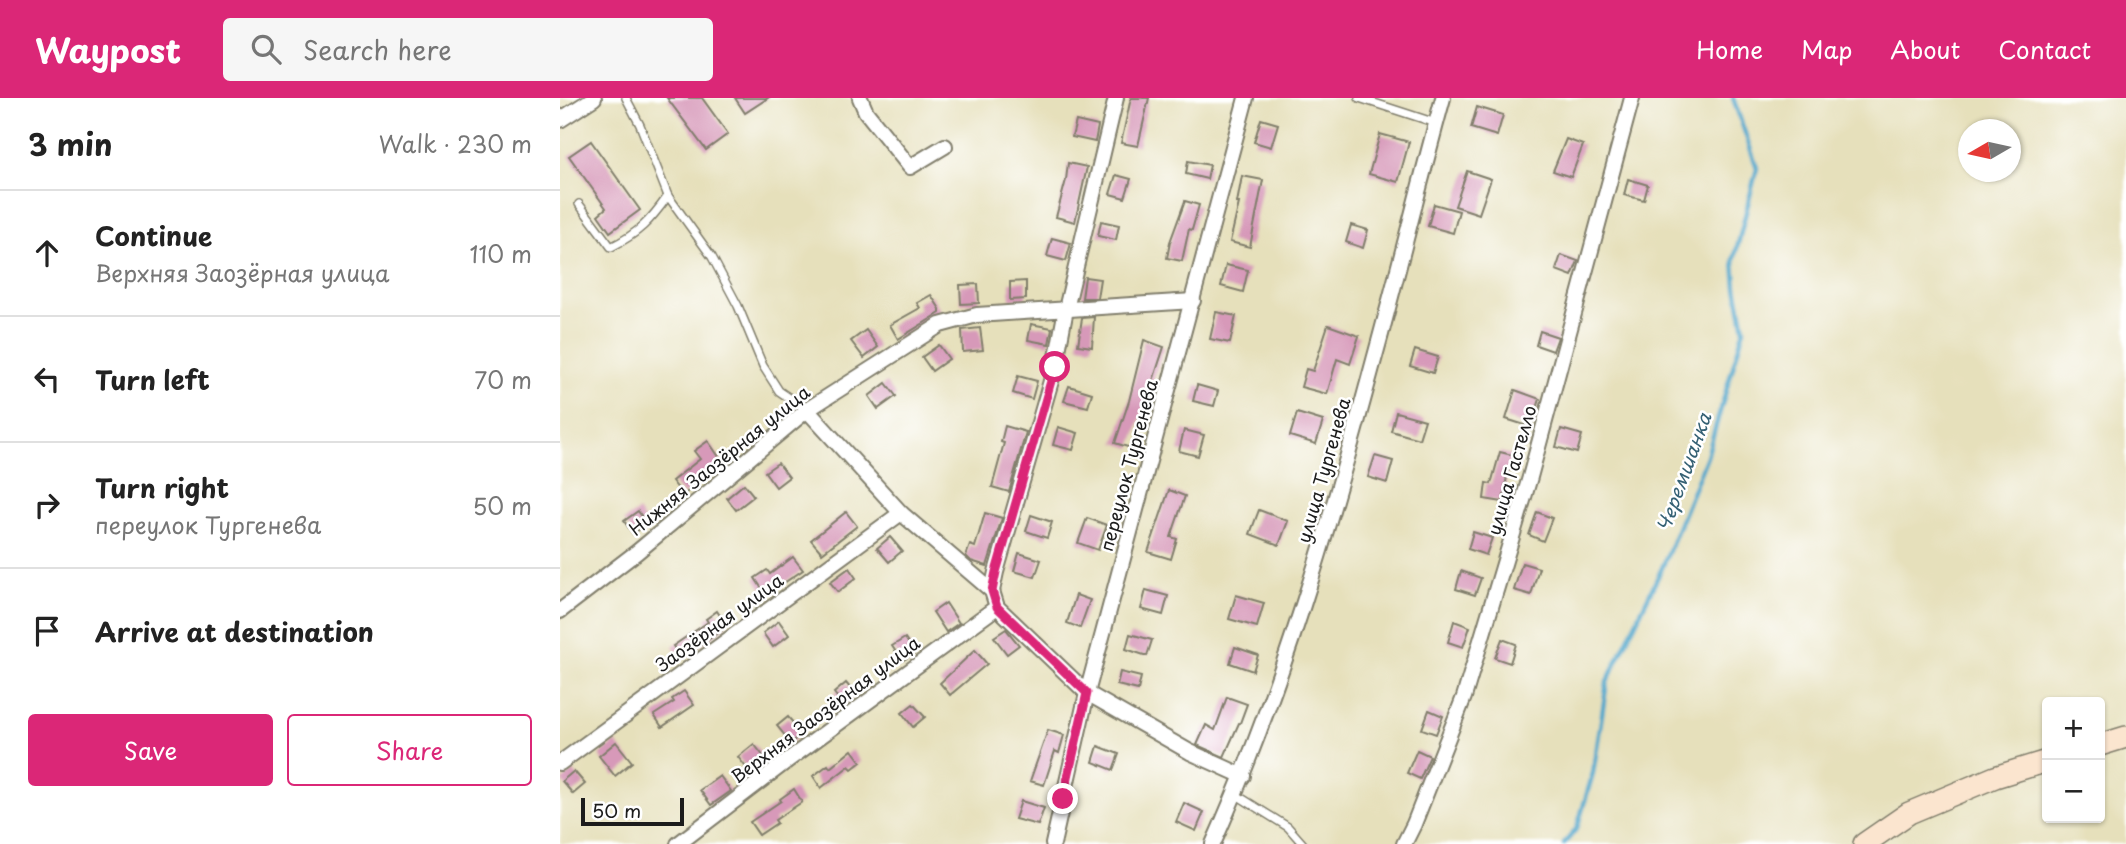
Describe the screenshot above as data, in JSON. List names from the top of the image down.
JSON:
{
  "streets": {
    "street": [
      "Нижняя Заозёрная улица",
      "переулок Тургенева",
      "улица Тургенева",
      "улица Гастелло",
      "Заозёрная улица",
      "Верхняя Заозёрная улица"
    ]
  },
  "crossings": [
    ["Нижняя Заозёрная улица", "переулок Тургенева"]
  ],
  "water": ["Черемшанка"],
  "scale_bar": "50 m",
  "north": "left",
  "page": {
    "header": "Waypost",
    "search": "Search here",
    "nav": [
      "Home",
      "Map",
      "About",
      "Contact"
    ],
    "heading": ["3 min", "Walk · 230 m"],
    "list": [
      ["Continue", "Верхняя Заозёрная улица", "110 m"],
      ["Turn left", "70 m"],
      ["Turn right", "переулок Тургенева", "50 m"],
      "Arrive at destination"
    ],
    "buttons": ["Save", "Share"],
    "map_buttons": ["+", "−"],
    "scale": "50 m"
  }
}
